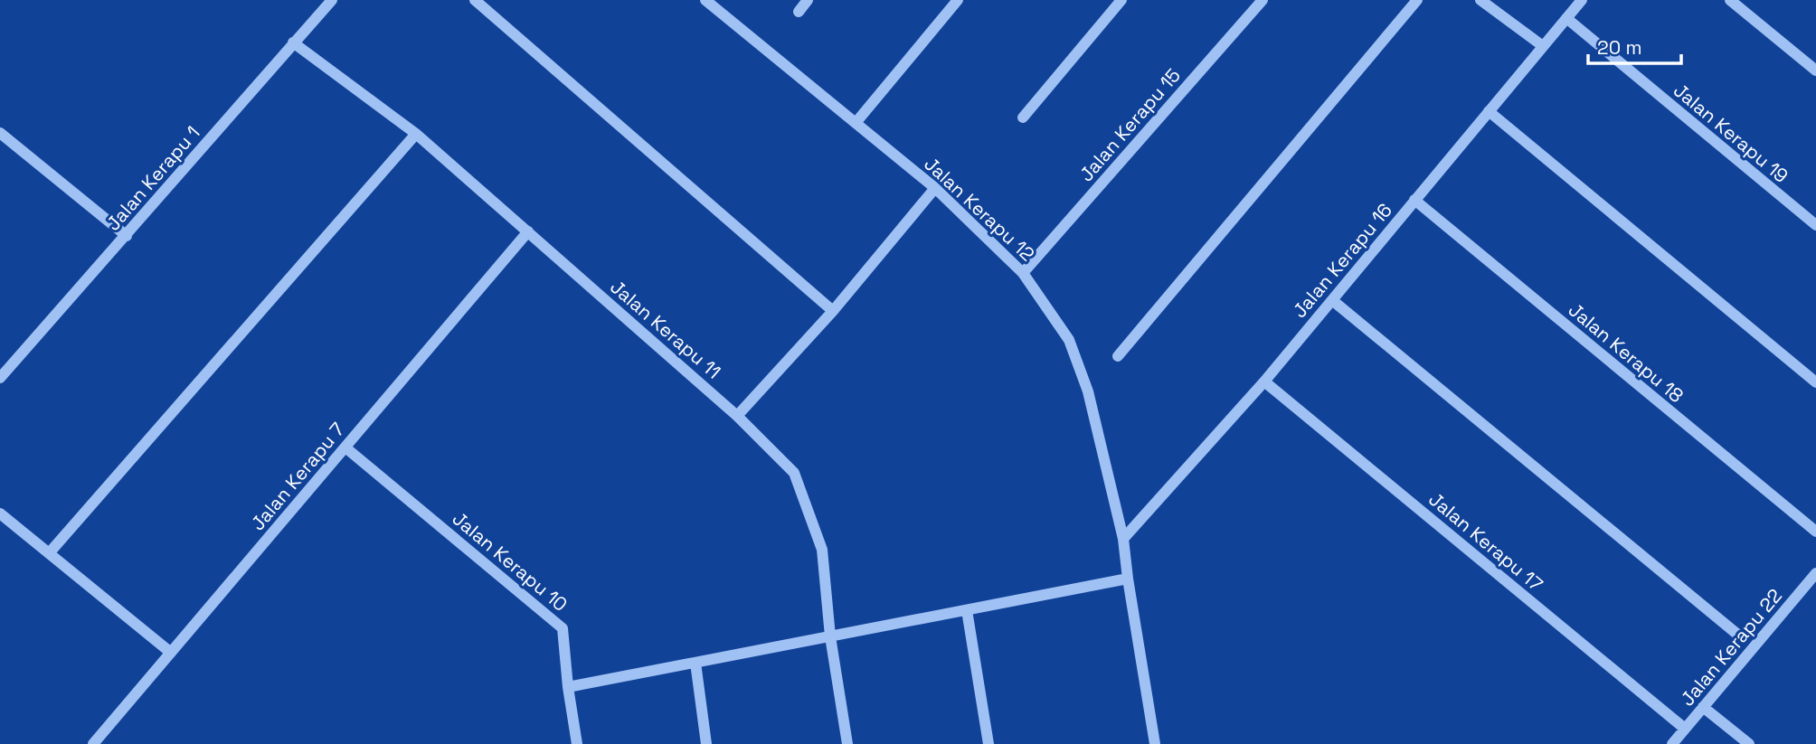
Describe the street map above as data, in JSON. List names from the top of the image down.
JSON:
{
  "streets": {
    "street": [
      "Jalan Kerapu 15",
      "Jalan Kerapu 19",
      "Jalan Kerapu 1",
      "Jalan Kerapu 12",
      "Jalan Kerapu 16",
      "Jalan Kerapu 11",
      "Jalan Kerapu 18",
      "Jalan Kerapu 7",
      "Jalan Kerapu 17",
      "Jalan Kerapu 10",
      "Jalan Kerapu 22"
    ]
  },
  "crossings": [
    ["Jalan Kerapu 15", "Jalan Kerapu 12"],
    ["Jalan Kerapu 19", "Jalan Kerapu 16"],
    ["Jalan Kerapu 1", "Jalan Kerapu 11"],
    ["Jalan Kerapu 12", "Jalan Kerapu 16"],
    ["Jalan Kerapu 16", "Jalan Kerapu 18"],
    ["Jalan Kerapu 16", "Jalan Kerapu 17"],
    ["Jalan Kerapu 11", "Jalan Kerapu 7"],
    ["Jalan Kerapu 7", "Jalan Kerapu 10"],
    ["Jalan Kerapu 17", "Jalan Kerapu 22"]
  ],
  "scale_bar": "20 m"
}
